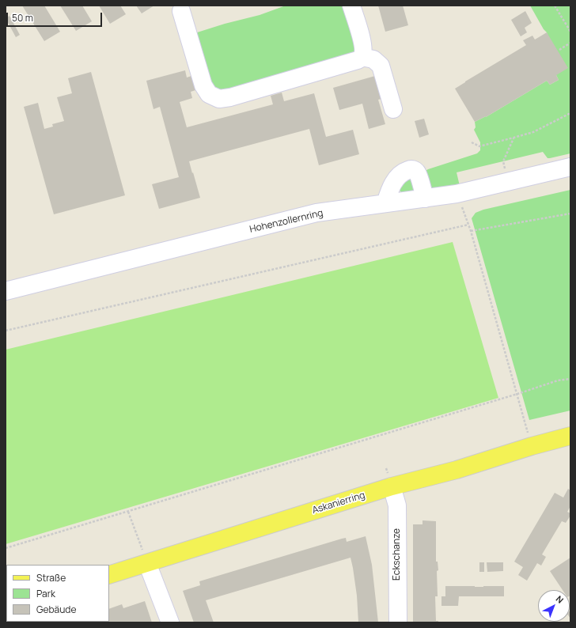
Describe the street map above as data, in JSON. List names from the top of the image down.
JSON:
{
  "streets": {
    "main road": ["Askanierring"],
    "street": ["Hohenzollernring", "Eckschanze"]
  },
  "crossings": [
    ["Askanierring", "Eckschanze"]
  ],
  "legend": ["Straße", "Park", "Gebäude"],
  "scale_bar": "50 m",
  "north": "top right"
}
